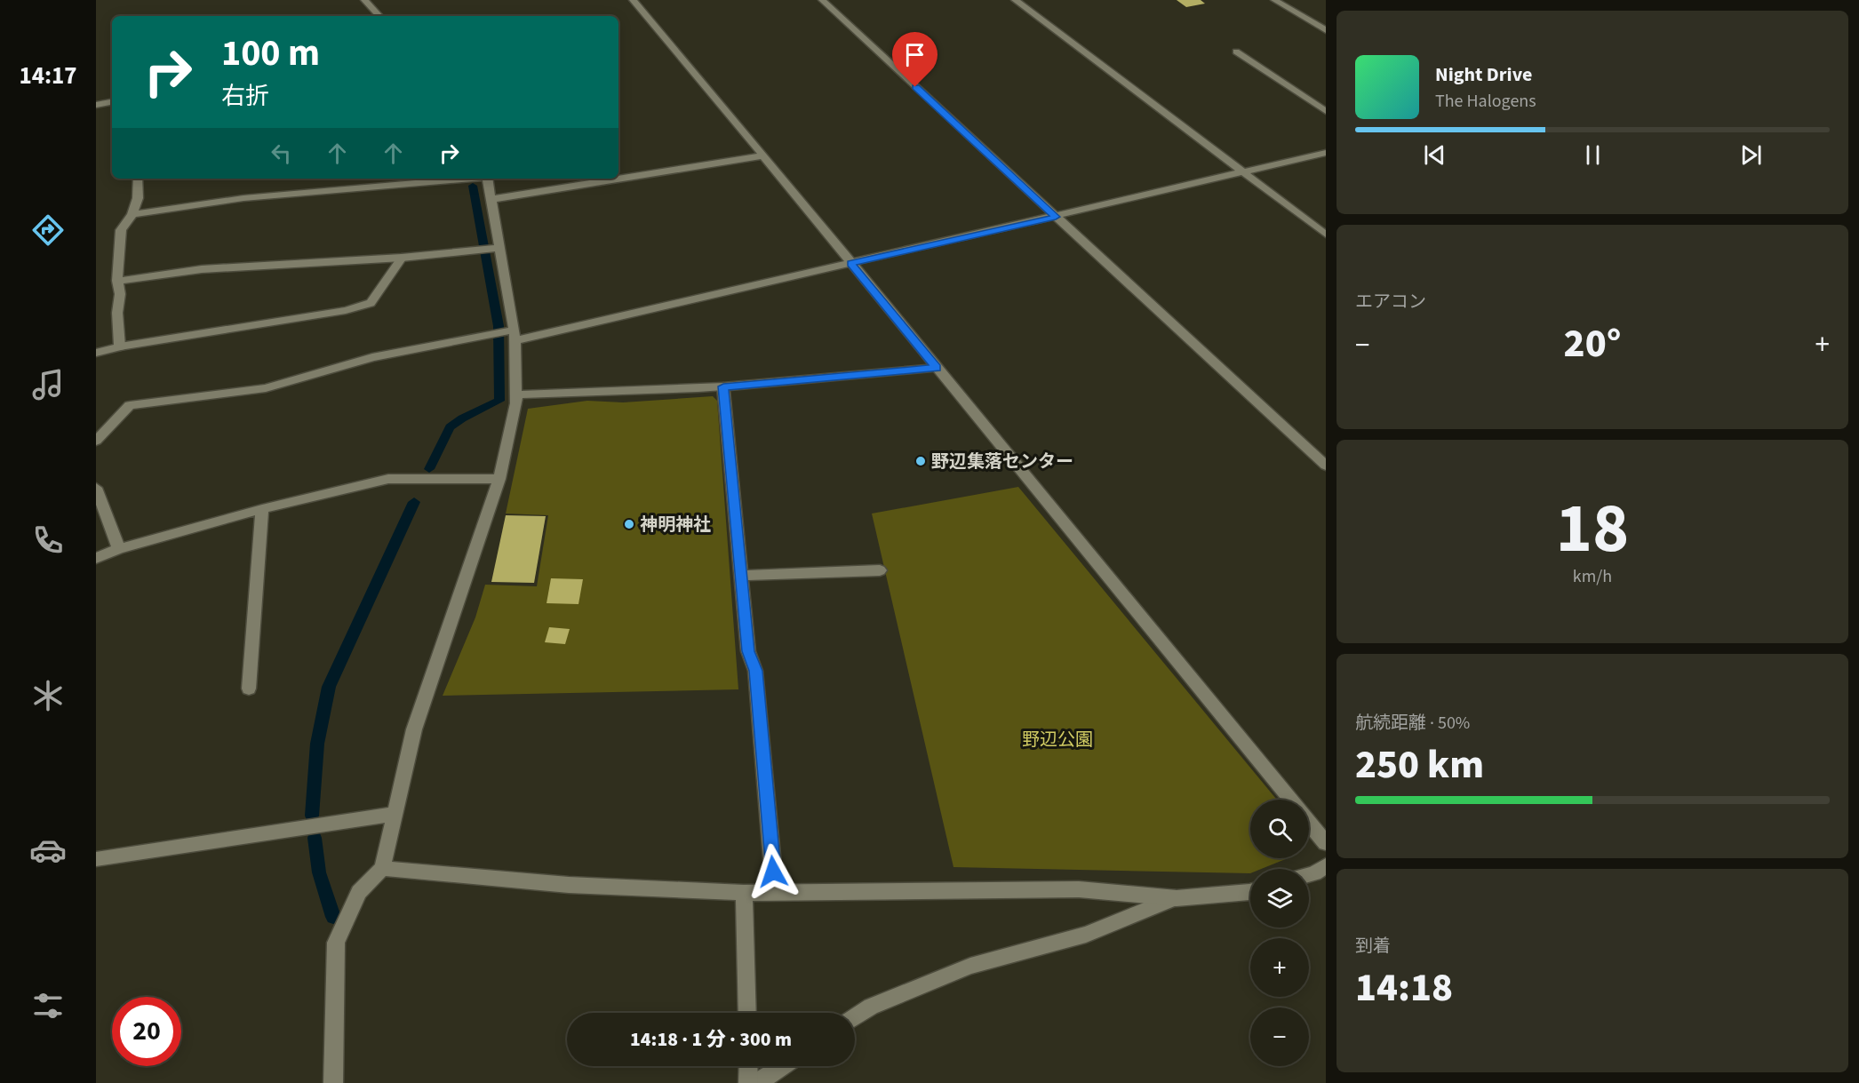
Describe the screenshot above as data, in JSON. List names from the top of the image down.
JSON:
{
  "parks": ["野辺公園"],
  "places": ["野辺集落センター", "神明神社"],
  "page": {
    "tabs": "14:17",
    "turn": ["100 m", "右折"],
    "song": ["Night Drive", "The Halogens"],
    "tile": [
      "エアコン",
      ["18", "km/h"],
      ["航続距離 · 50%", "250 km"],
      ["到着", "14:18"]
    ],
    "heat": ["−", "20°", "+"],
    "map_buttons": ["+", "−"],
    "limit": "20",
    "trip": "14:18 · 1 分 · 300 m"
  }
}
